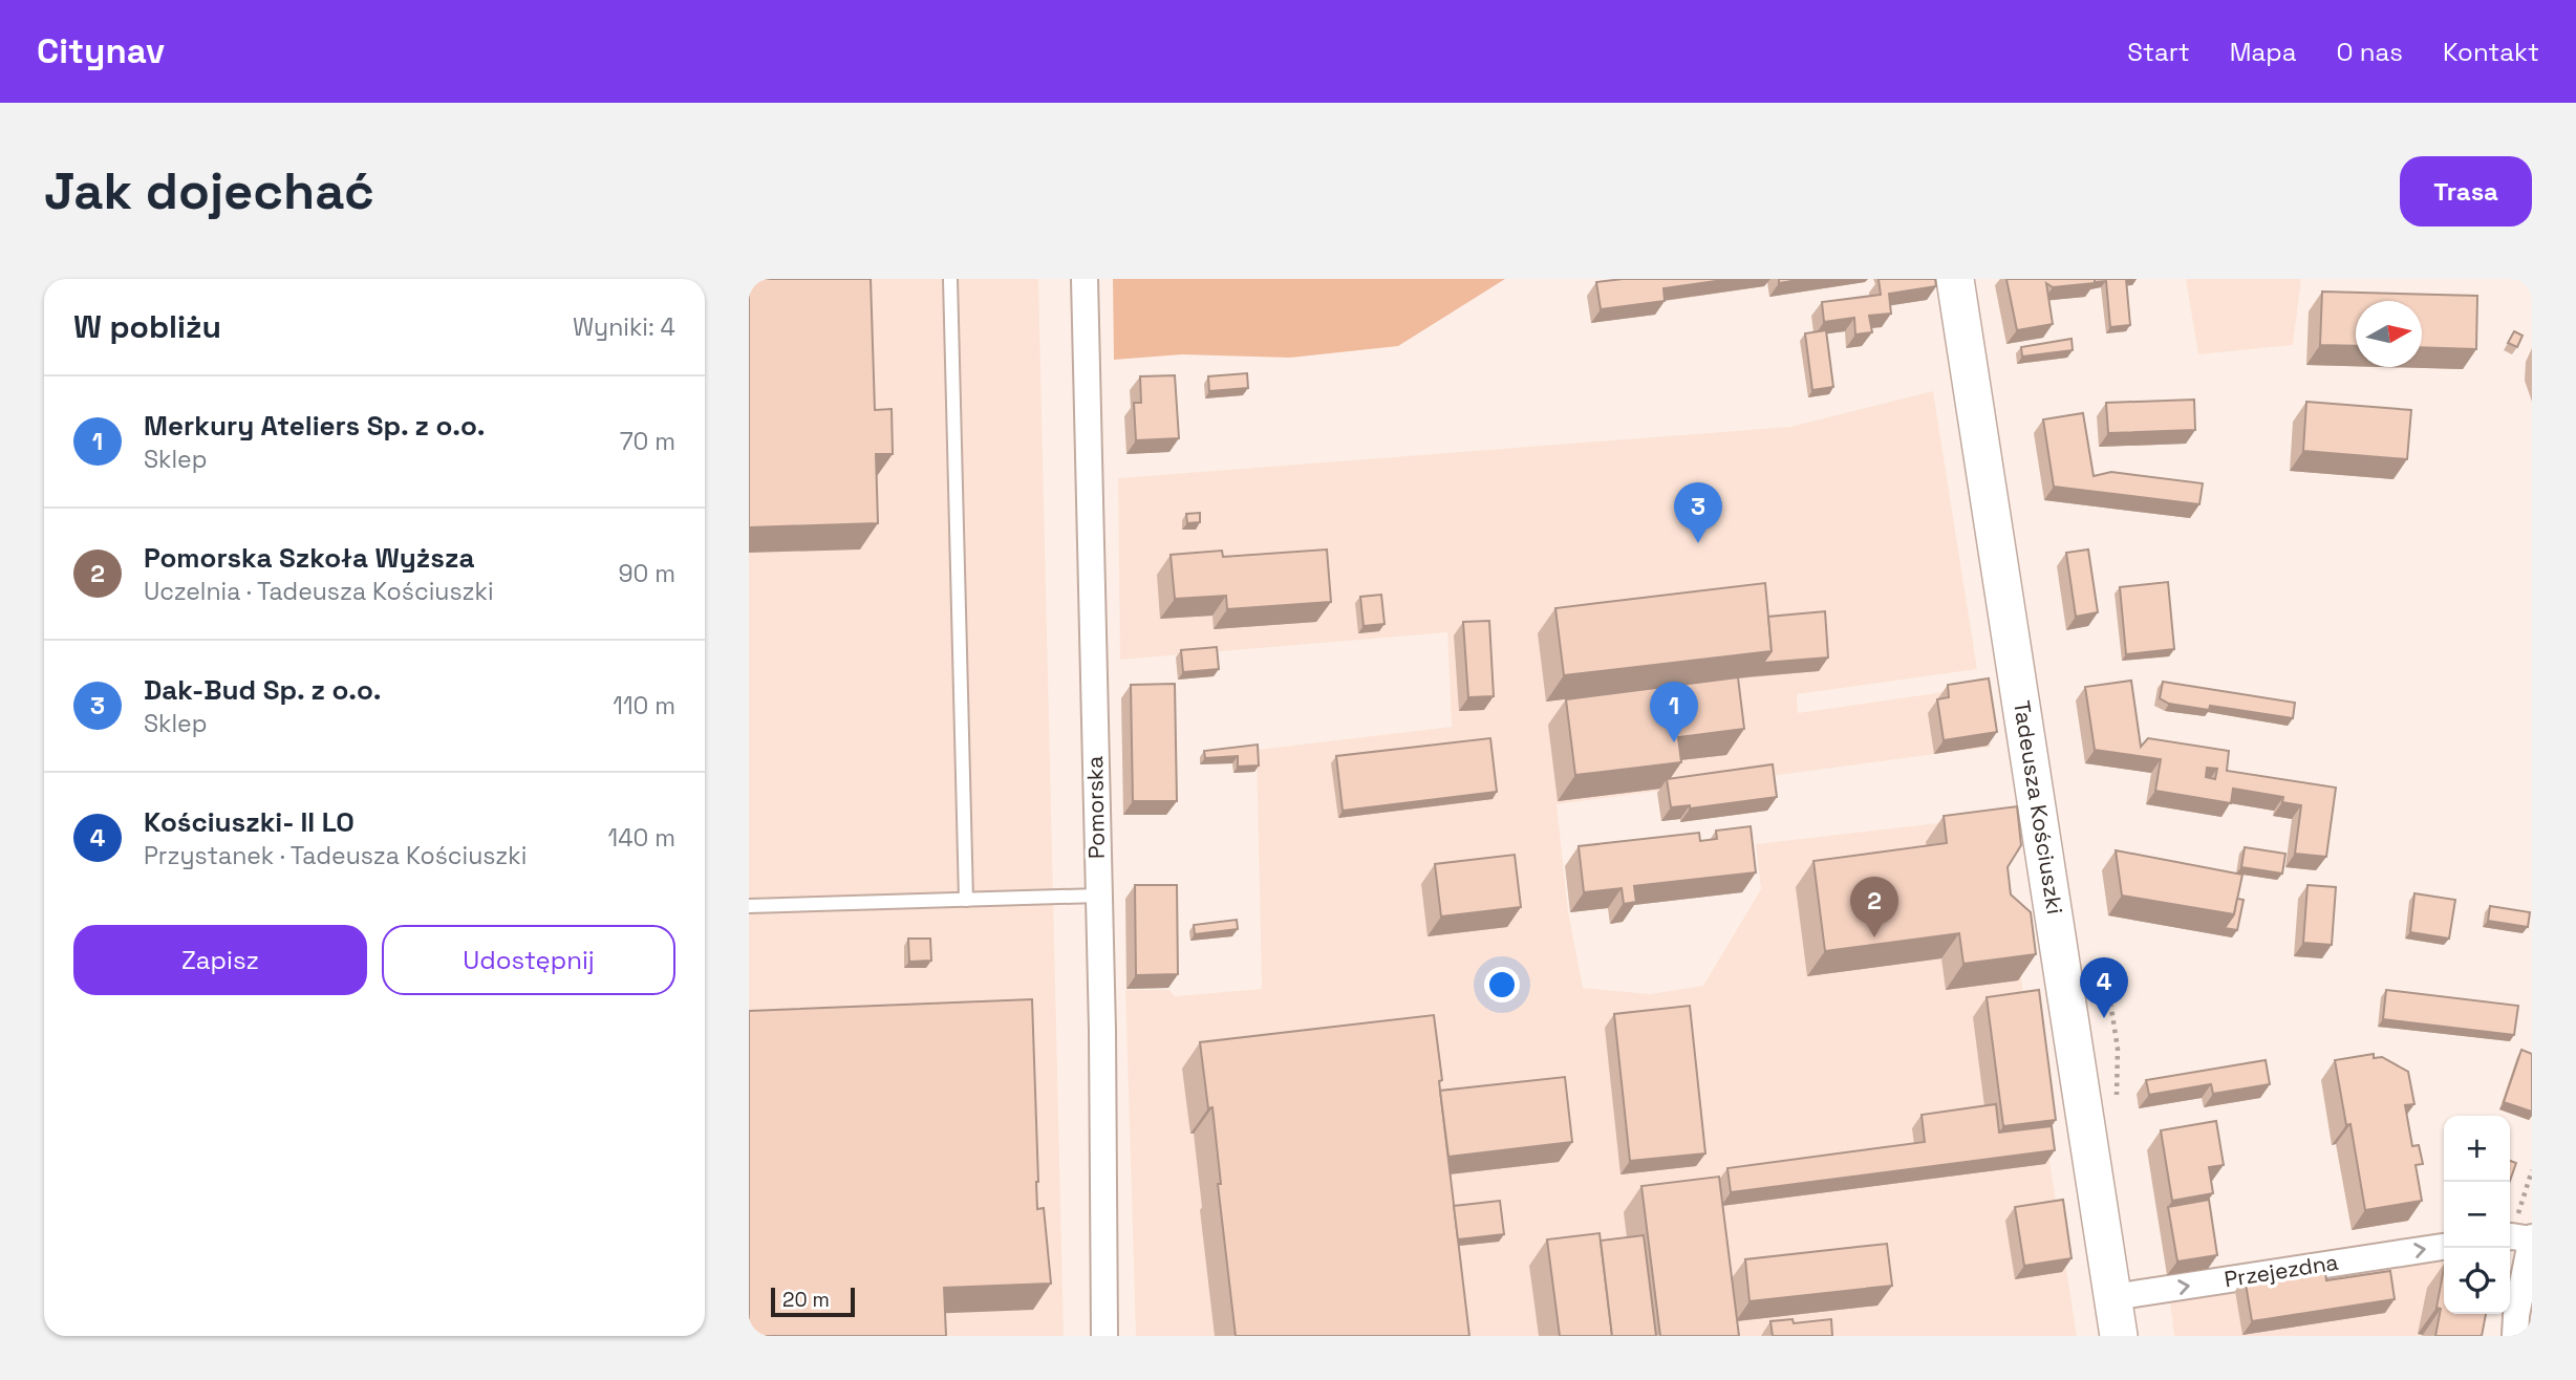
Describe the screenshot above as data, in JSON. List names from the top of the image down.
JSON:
{
  "streets": {
    "street": ["Pomorska", "Tadeusza Kościuszki", "Przejezdna"]
  },
  "crossings": [
    ["Tadeusza Kościuszki", "Przejezdna"]
  ],
  "one_way": ["Przejezdna"],
  "scale_bar": "20 m",
  "north": "right",
  "page": {
    "header": "Citynav",
    "nav": [
      "Start",
      "Mapa",
      "O nas",
      "Kontakt"
    ],
    "buttons": [
      "Trasa",
      ["Zapisz", "Udostępnij"]
    ],
    "title": "Jak dojechać",
    "heading": ["W pobliżu", "Wyniki: 4"],
    "list": [
      {
        "mark": "1",
        "name": "Merkury Ateliers Sp. z o.o.",
        "note": "Sklep",
        "value": "70 m"
      },
      {
        "mark": "2",
        "name": "Pomorska Szkoła Wyższa",
        "note": "Uczelnia · Tadeusza Kościuszki",
        "value": "90 m"
      },
      {
        "mark": "3",
        "name": "Dak-Bud Sp. z o.o.",
        "note": "Sklep",
        "value": "110 m"
      },
      {
        "mark": "4",
        "name": "Kościuszki- II LO",
        "note": "Przystanek · Tadeusza Kościuszki",
        "value": "140 m"
      }
    ],
    "pins": [
      "3",
      "1",
      "2",
      "4"
    ],
    "map_buttons": ["+", "−"],
    "scale": "20 m"
  }
}
